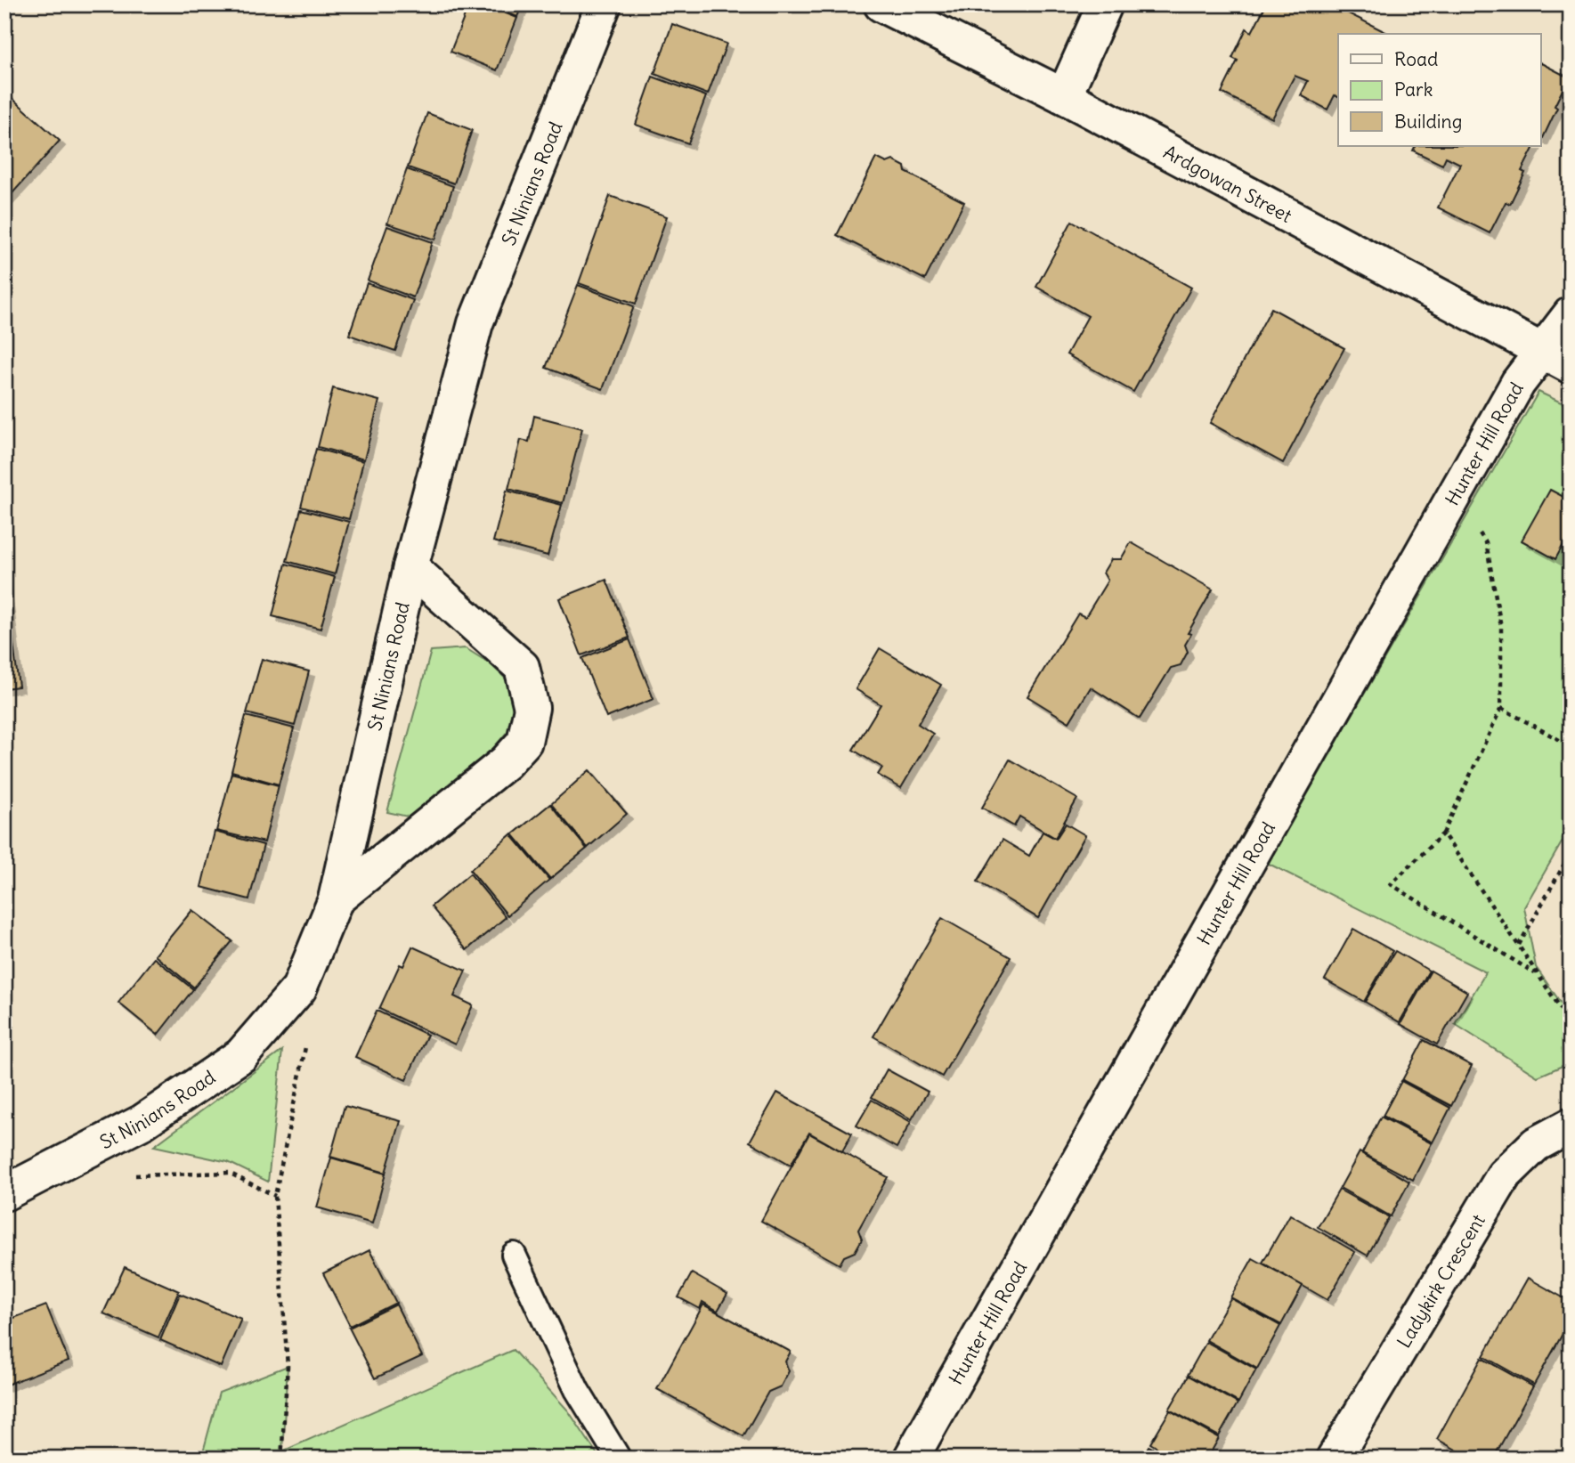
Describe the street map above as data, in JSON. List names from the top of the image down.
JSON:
{
  "streets": {
    "street": [
      "St Ninians Road",
      "Ardgowan Street",
      "Hunter Hill Road",
      "Ladykirk Crescent"
    ]
  },
  "crossings": [
    ["Ardgowan Street", "Hunter Hill Road"]
  ],
  "legend": ["Road", "Park", "Building"]
}
